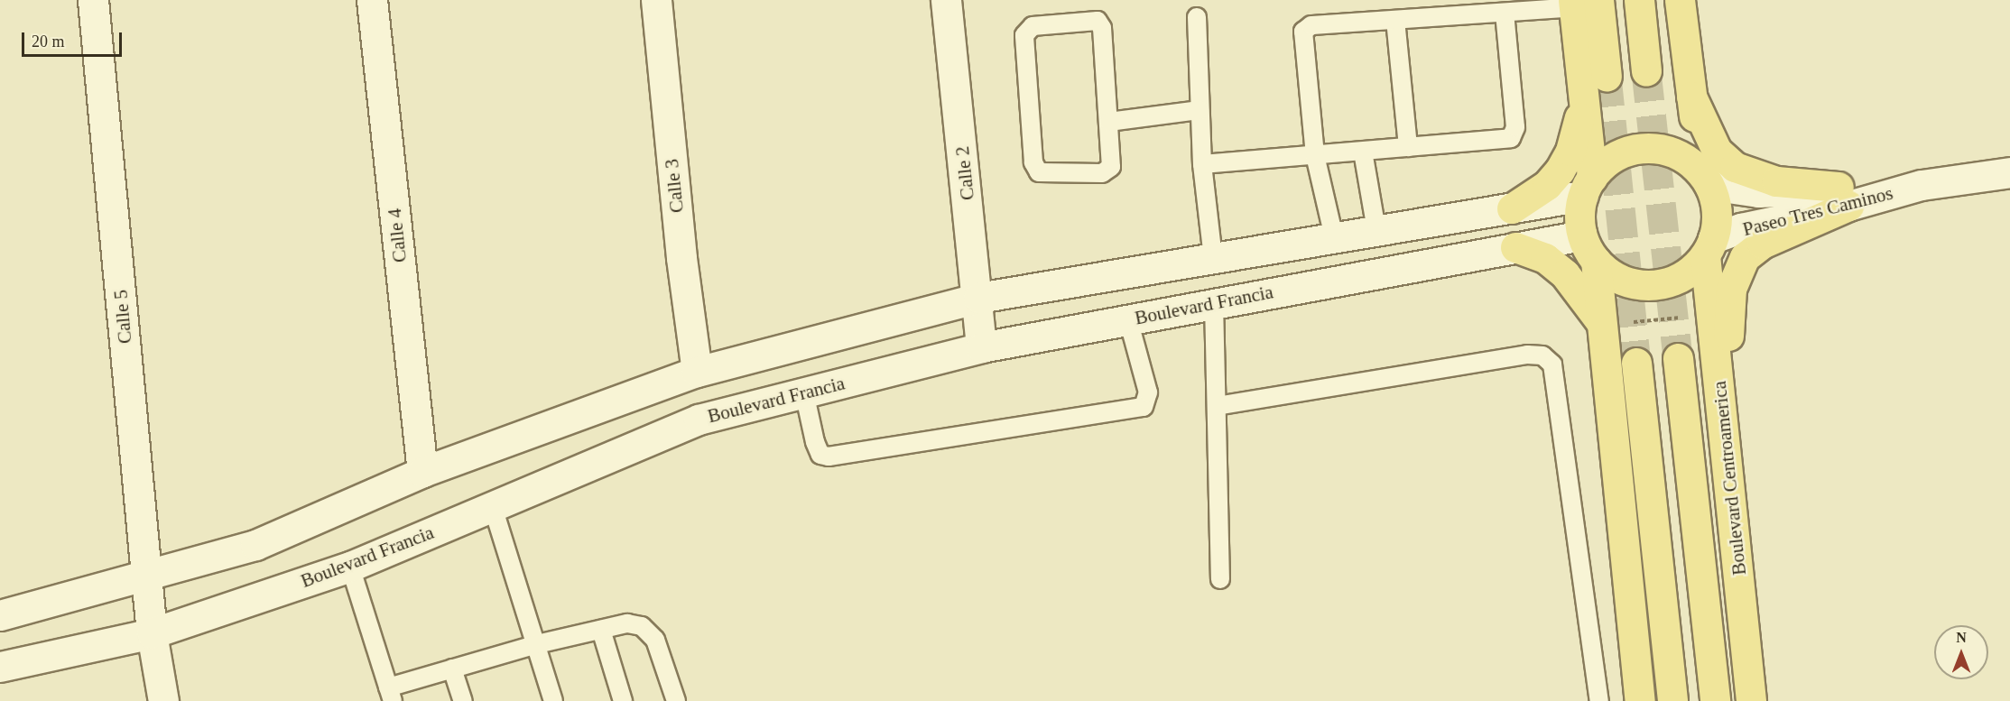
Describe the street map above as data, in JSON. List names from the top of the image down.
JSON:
{
  "streets": {
    "main road": ["Boulevard Centroamerica"],
    "street": [
      "Calle 2",
      "Calle 3",
      "Paseo Tres Caminos",
      "Calle 4",
      "Boulevard Francia",
      "Calle 5"
    ]
  },
  "crossings": [
    ["Calle 2", "Boulevard Francia"],
    ["Paseo Tres Caminos", "Boulevard Francia"],
    ["Paseo Tres Caminos", "Boulevard Centroamerica"],
    ["Boulevard Francia", "Calle 5"],
    ["Boulevard Francia", "Boulevard Centroamerica"]
  ],
  "scale_bar": "20 m",
  "north": "top"
}
